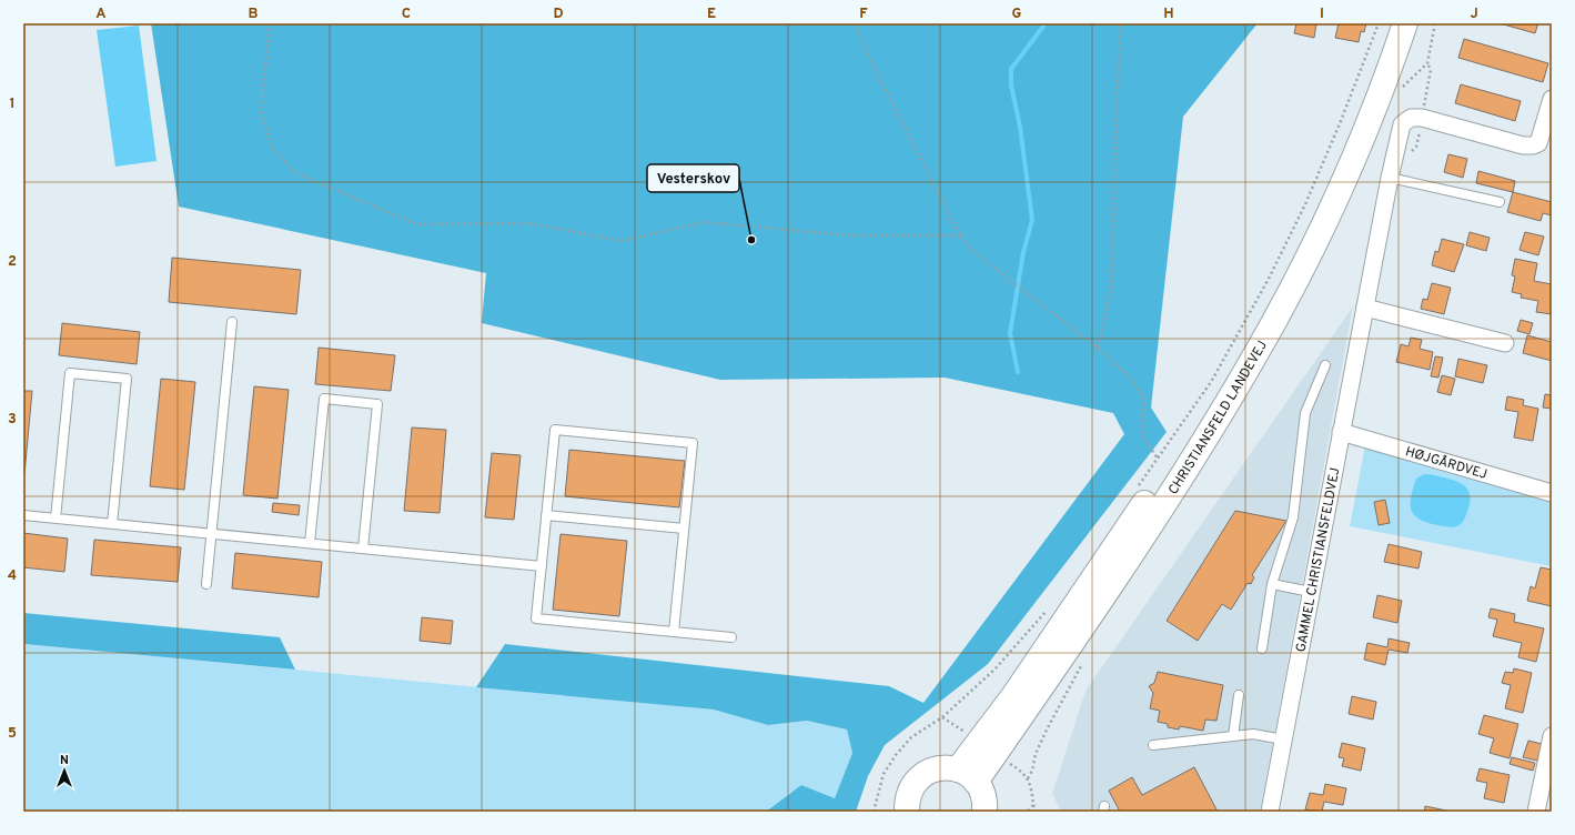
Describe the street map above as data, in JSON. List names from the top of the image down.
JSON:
{
  "streets": {
    "main road": ["CHRISTIANSFELD LANDEVEJ"],
    "street": ["HØJGÅRDVEJ", "GAMMEL CHRISTIANSFELDVEJ"]
  },
  "crossings": [
    ["HØJGÅRDVEJ", "GAMMEL CHRISTIANSFELDVEJ"]
  ],
  "places": ["Vesterskov"],
  "north": "top",
  "grid": {
    "columns": [
      "A",
      "B",
      "C",
      "D",
      "E",
      "F",
      "G",
      "H",
      "I",
      "J"
    ],
    "rows": [
      "1",
      "2",
      "3",
      "4",
      "5"
    ]
  }
}
